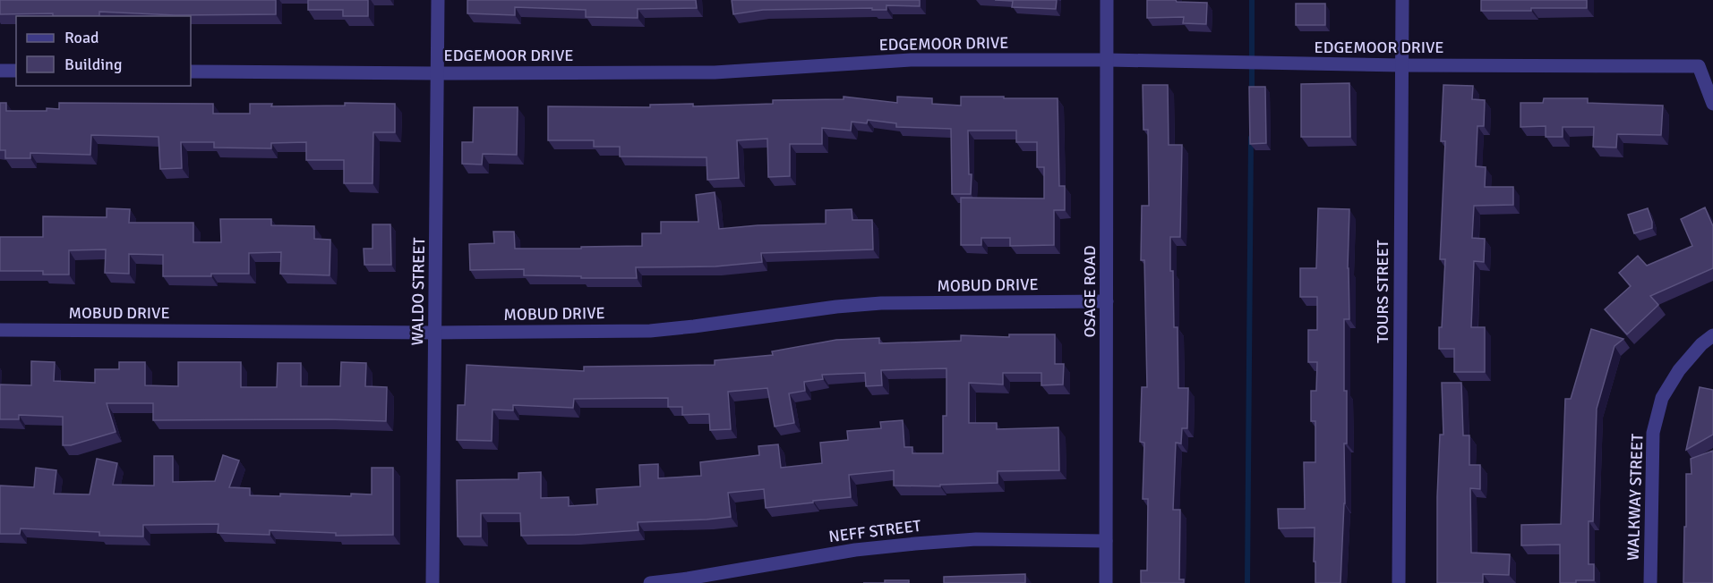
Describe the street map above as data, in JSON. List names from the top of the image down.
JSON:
{
  "streets": {
    "street": [
      "EDGEMOOR DRIVE",
      "MOBUD DRIVE",
      "WALDO STREET",
      "OSAGE ROAD",
      "TOURS STREET",
      "WALKWAY STREET",
      "NEFF STREET"
    ]
  },
  "crossings": [
    ["EDGEMOOR DRIVE", "WALDO STREET"],
    ["EDGEMOOR DRIVE", "OSAGE ROAD"],
    ["EDGEMOOR DRIVE", "TOURS STREET"],
    ["MOBUD DRIVE", "WALDO STREET"],
    ["MOBUD DRIVE", "OSAGE ROAD"],
    ["OSAGE ROAD", "NEFF STREET"]
  ],
  "legend": ["Road", "Building"]
}
